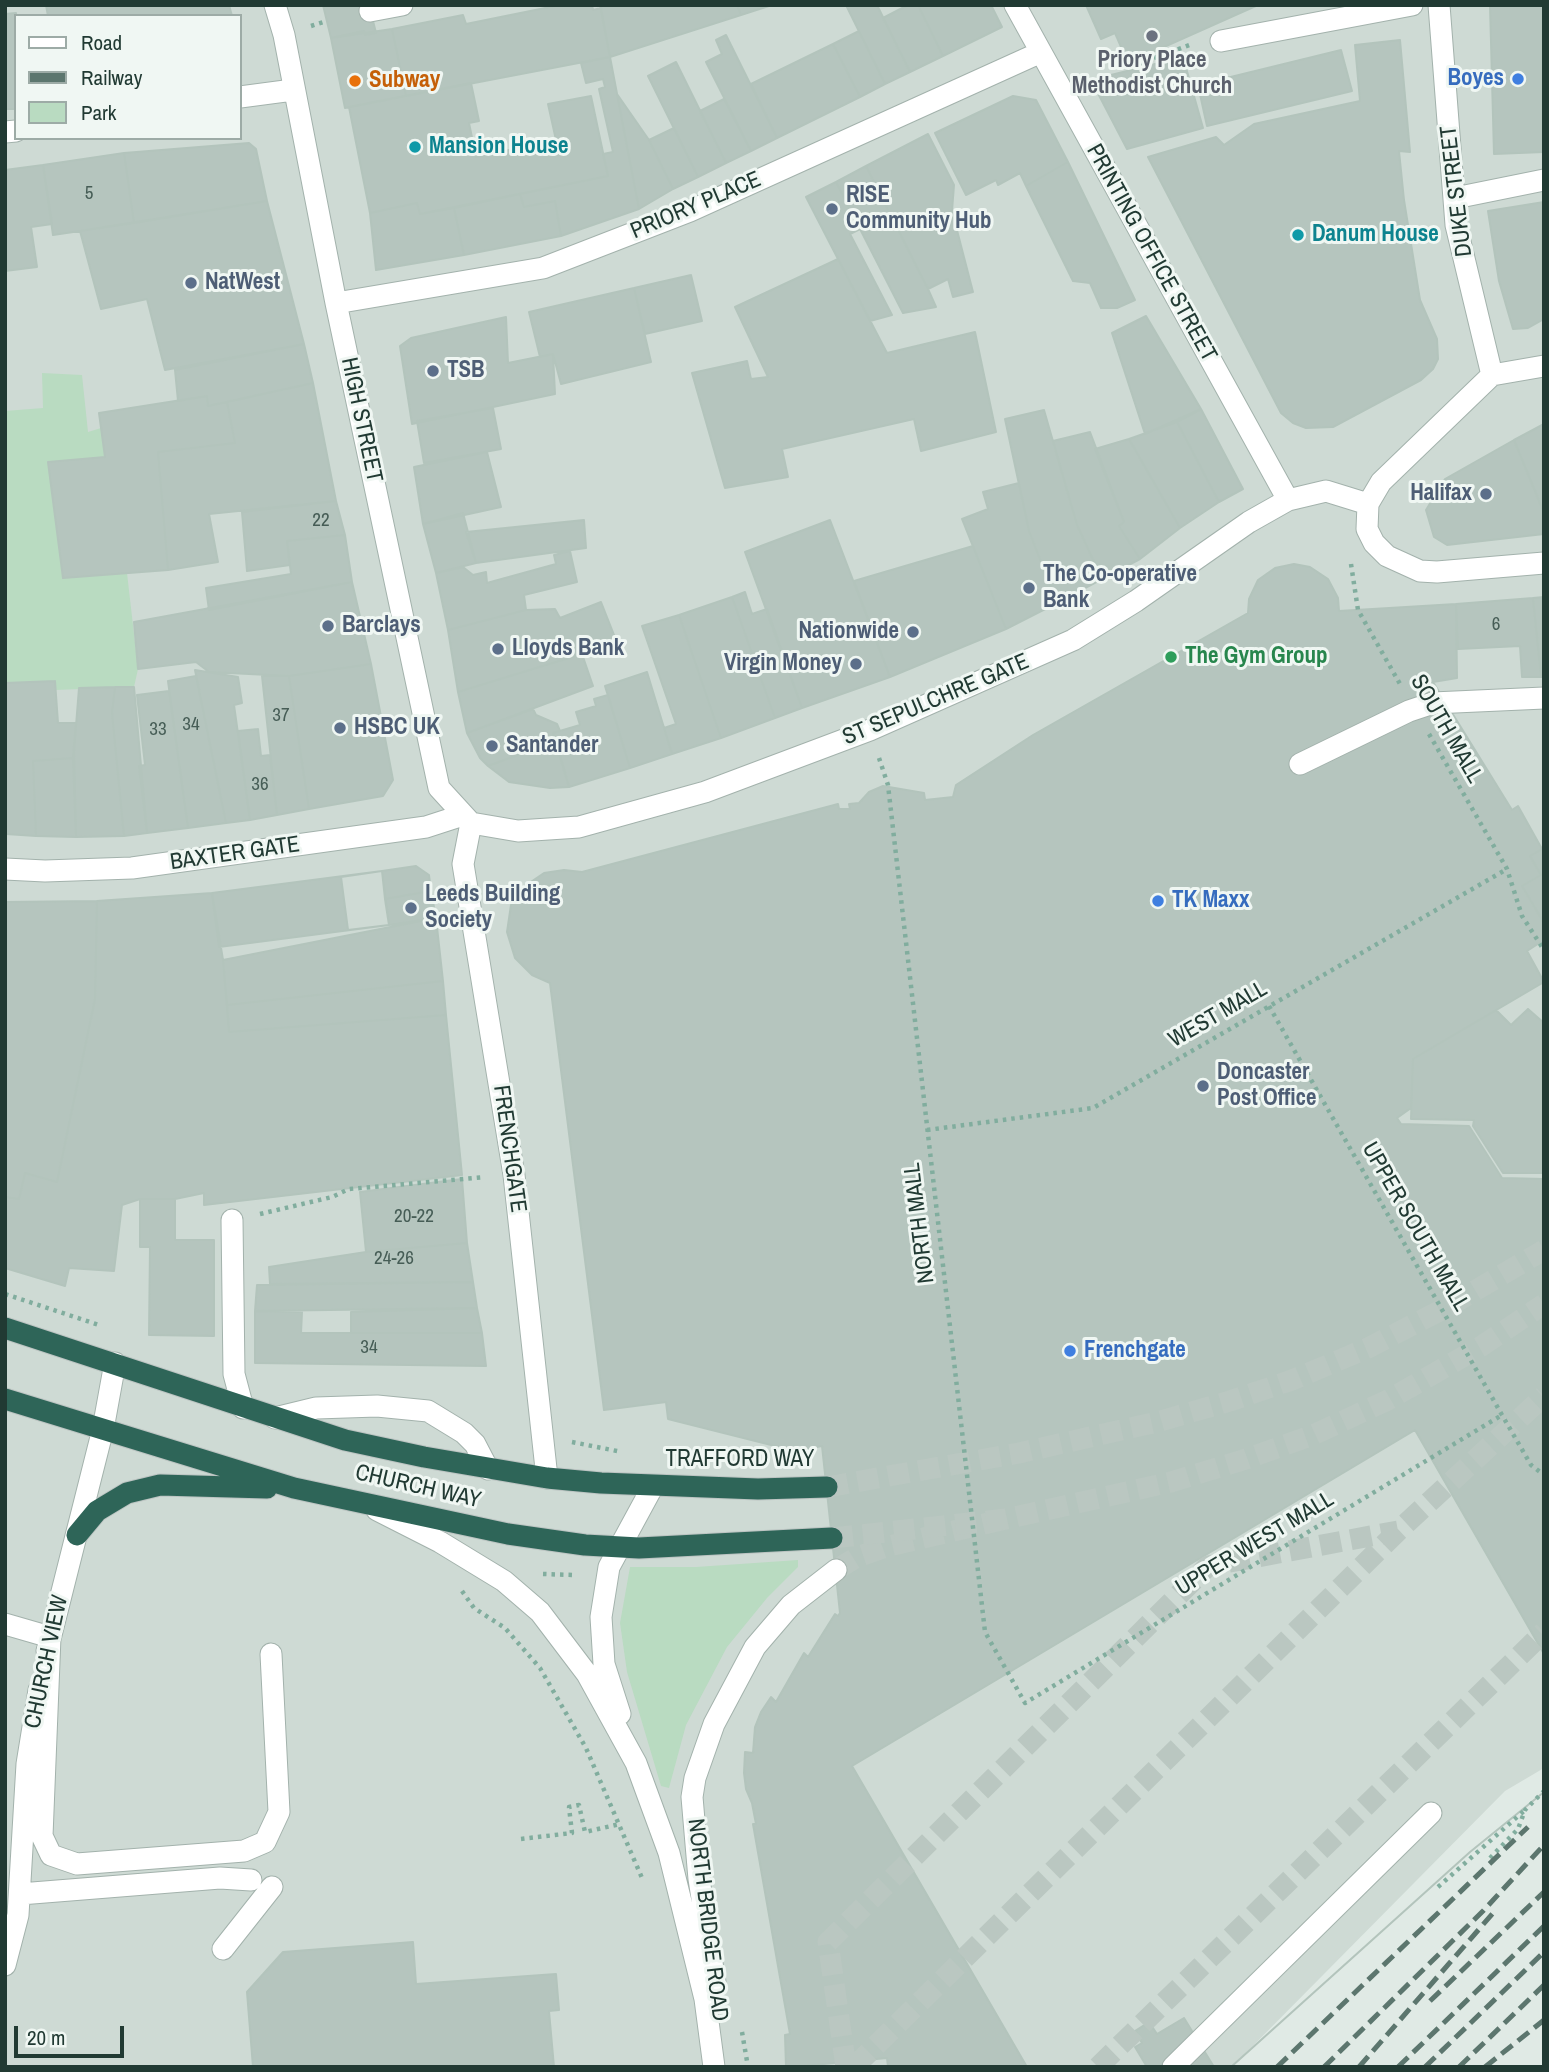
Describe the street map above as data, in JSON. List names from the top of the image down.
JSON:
{
  "streets": {
    "highway": ["TRAFFORD WAY", "CHURCH WAY"],
    "street": [
      "DUKE STREET",
      "PRIORY PLACE",
      "PRINTING OFFICE STREET",
      "HIGH STREET",
      "ST SEPULCHRE GATE",
      "BAXTER GATE",
      "FRENCHGATE",
      "CHURCH VIEW",
      "NORTH BRIDGE ROAD"
    ],
    "path": [
      "SOUTH MALL",
      "WEST MALL",
      "NORTH MALL",
      "UPPER SOUTH MALL",
      "UPPER WEST MALL"
    ]
  },
  "crossings": [
    ["PRIORY PLACE", "PRINTING OFFICE STREET"],
    ["PRIORY PLACE", "HIGH STREET"],
    ["PRINTING OFFICE STREET", "ST SEPULCHRE GATE"],
    ["HIGH STREET", "ST SEPULCHRE GATE"],
    ["HIGH STREET", "BAXTER GATE"],
    ["HIGH STREET", "FRENCHGATE"],
    ["ST SEPULCHRE GATE", "BAXTER GATE"],
    ["ST SEPULCHRE GATE", "FRENCHGATE"],
    ["ST SEPULCHRE GATE", "NORTH MALL"],
    ["SOUTH MALL", "WEST MALL"],
    ["BAXTER GATE", "FRENCHGATE"],
    ["WEST MALL", "NORTH MALL"],
    ["WEST MALL", "UPPER SOUTH MALL"],
    ["FRENCHGATE", "CHURCH WAY"],
    ["NORTH MALL", "UPPER WEST MALL"],
    ["UPPER SOUTH MALL", "UPPER WEST MALL"],
    ["TRAFFORD WAY", "CHURCH WAY"],
    ["CHURCH WAY", "CHURCH VIEW"],
    ["CHURCH WAY", "NORTH BRIDGE ROAD"]
  ],
  "places": [
    "Priory Place Methodist Church",
    "Boyes",
    "Subway",
    "Mansion House",
    "RISE Community Hub",
    "Danum House",
    "NatWest",
    "TSB",
    "Halifax",
    "The Co-operative Bank",
    "Barclays",
    "Nationwide",
    "Lloyds Bank",
    "The Gym Group",
    "Virgin Money",
    "HSBC UK",
    "Santander",
    "TK Maxx",
    "Leeds Building Society",
    "Doncaster Post Office",
    "Frenchgate"
  ],
  "house_numbers": [
    "5",
    "22",
    "6",
    "37",
    "34",
    "33",
    "36",
    "20-22",
    "24-26",
    "34"
  ],
  "legend": ["Road", "Railway", "Park"],
  "scale_bar": "20 m"
}
